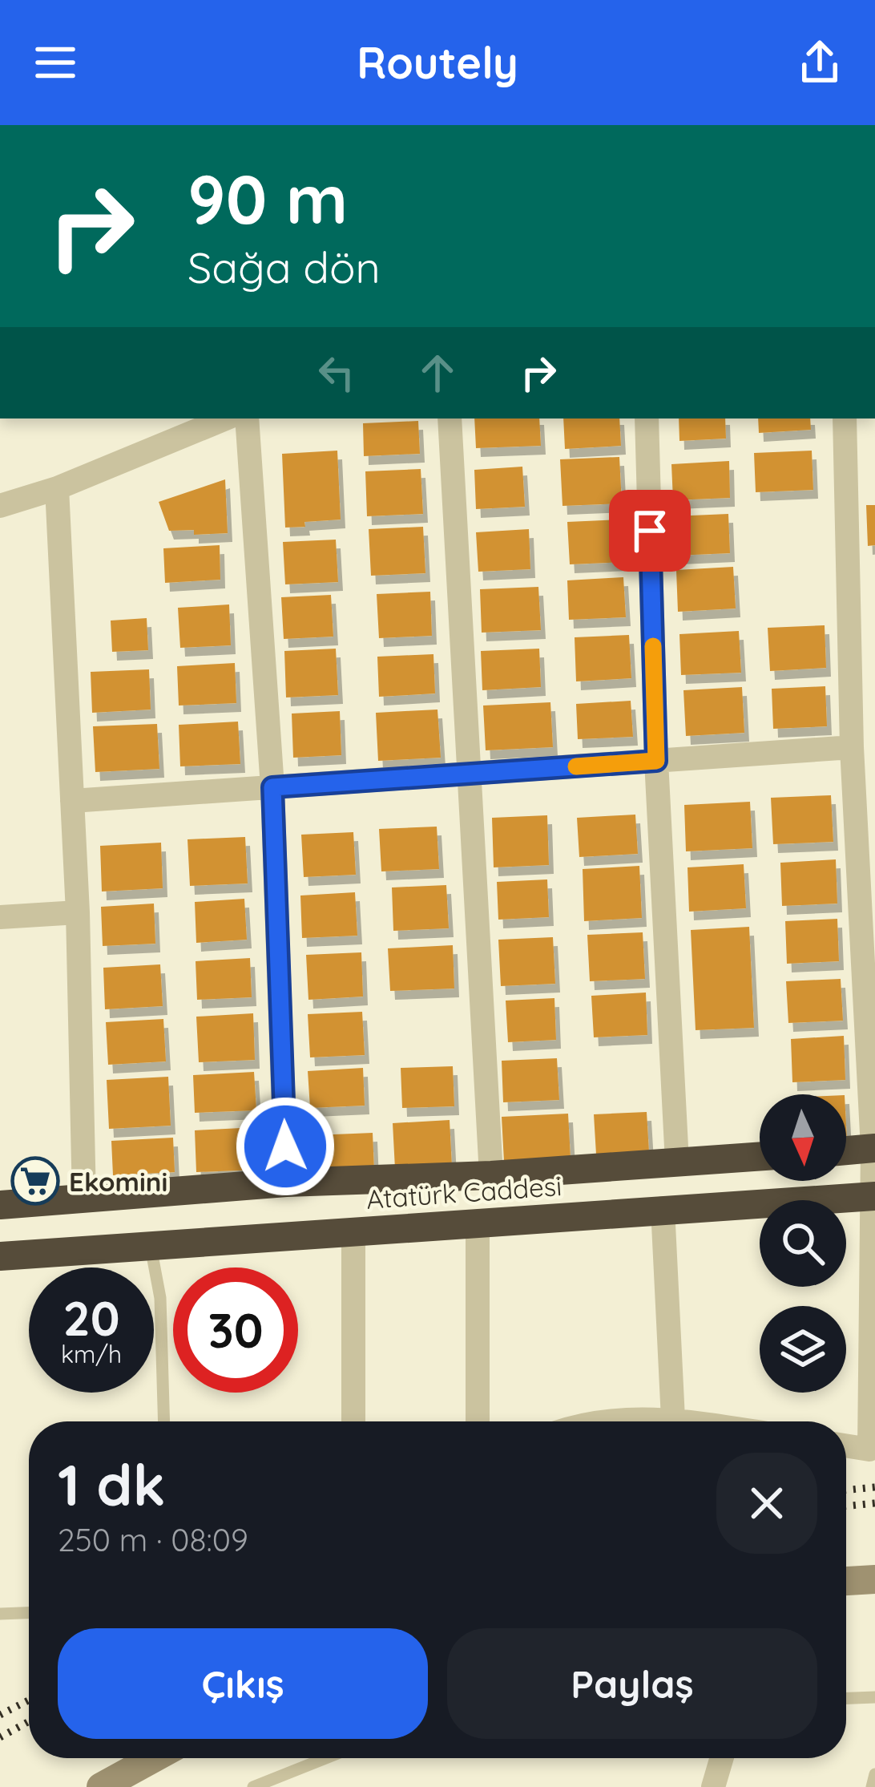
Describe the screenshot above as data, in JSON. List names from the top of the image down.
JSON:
{
  "streets": {
    "highway": ["Atatürk Caddesi"]
  },
  "places": {
    "supermarket": ["Ekomini"]
  },
  "north": "bottom",
  "page": {
    "header": "Routely",
    "turn": ["90 m", "Sağa dön"],
    "speed": "20 km/h",
    "limit": "30",
    "heading": ["1 dk", "250 m · 08:09"],
    "buttons": ["Çıkış", "Paylaş"]
  }
}
